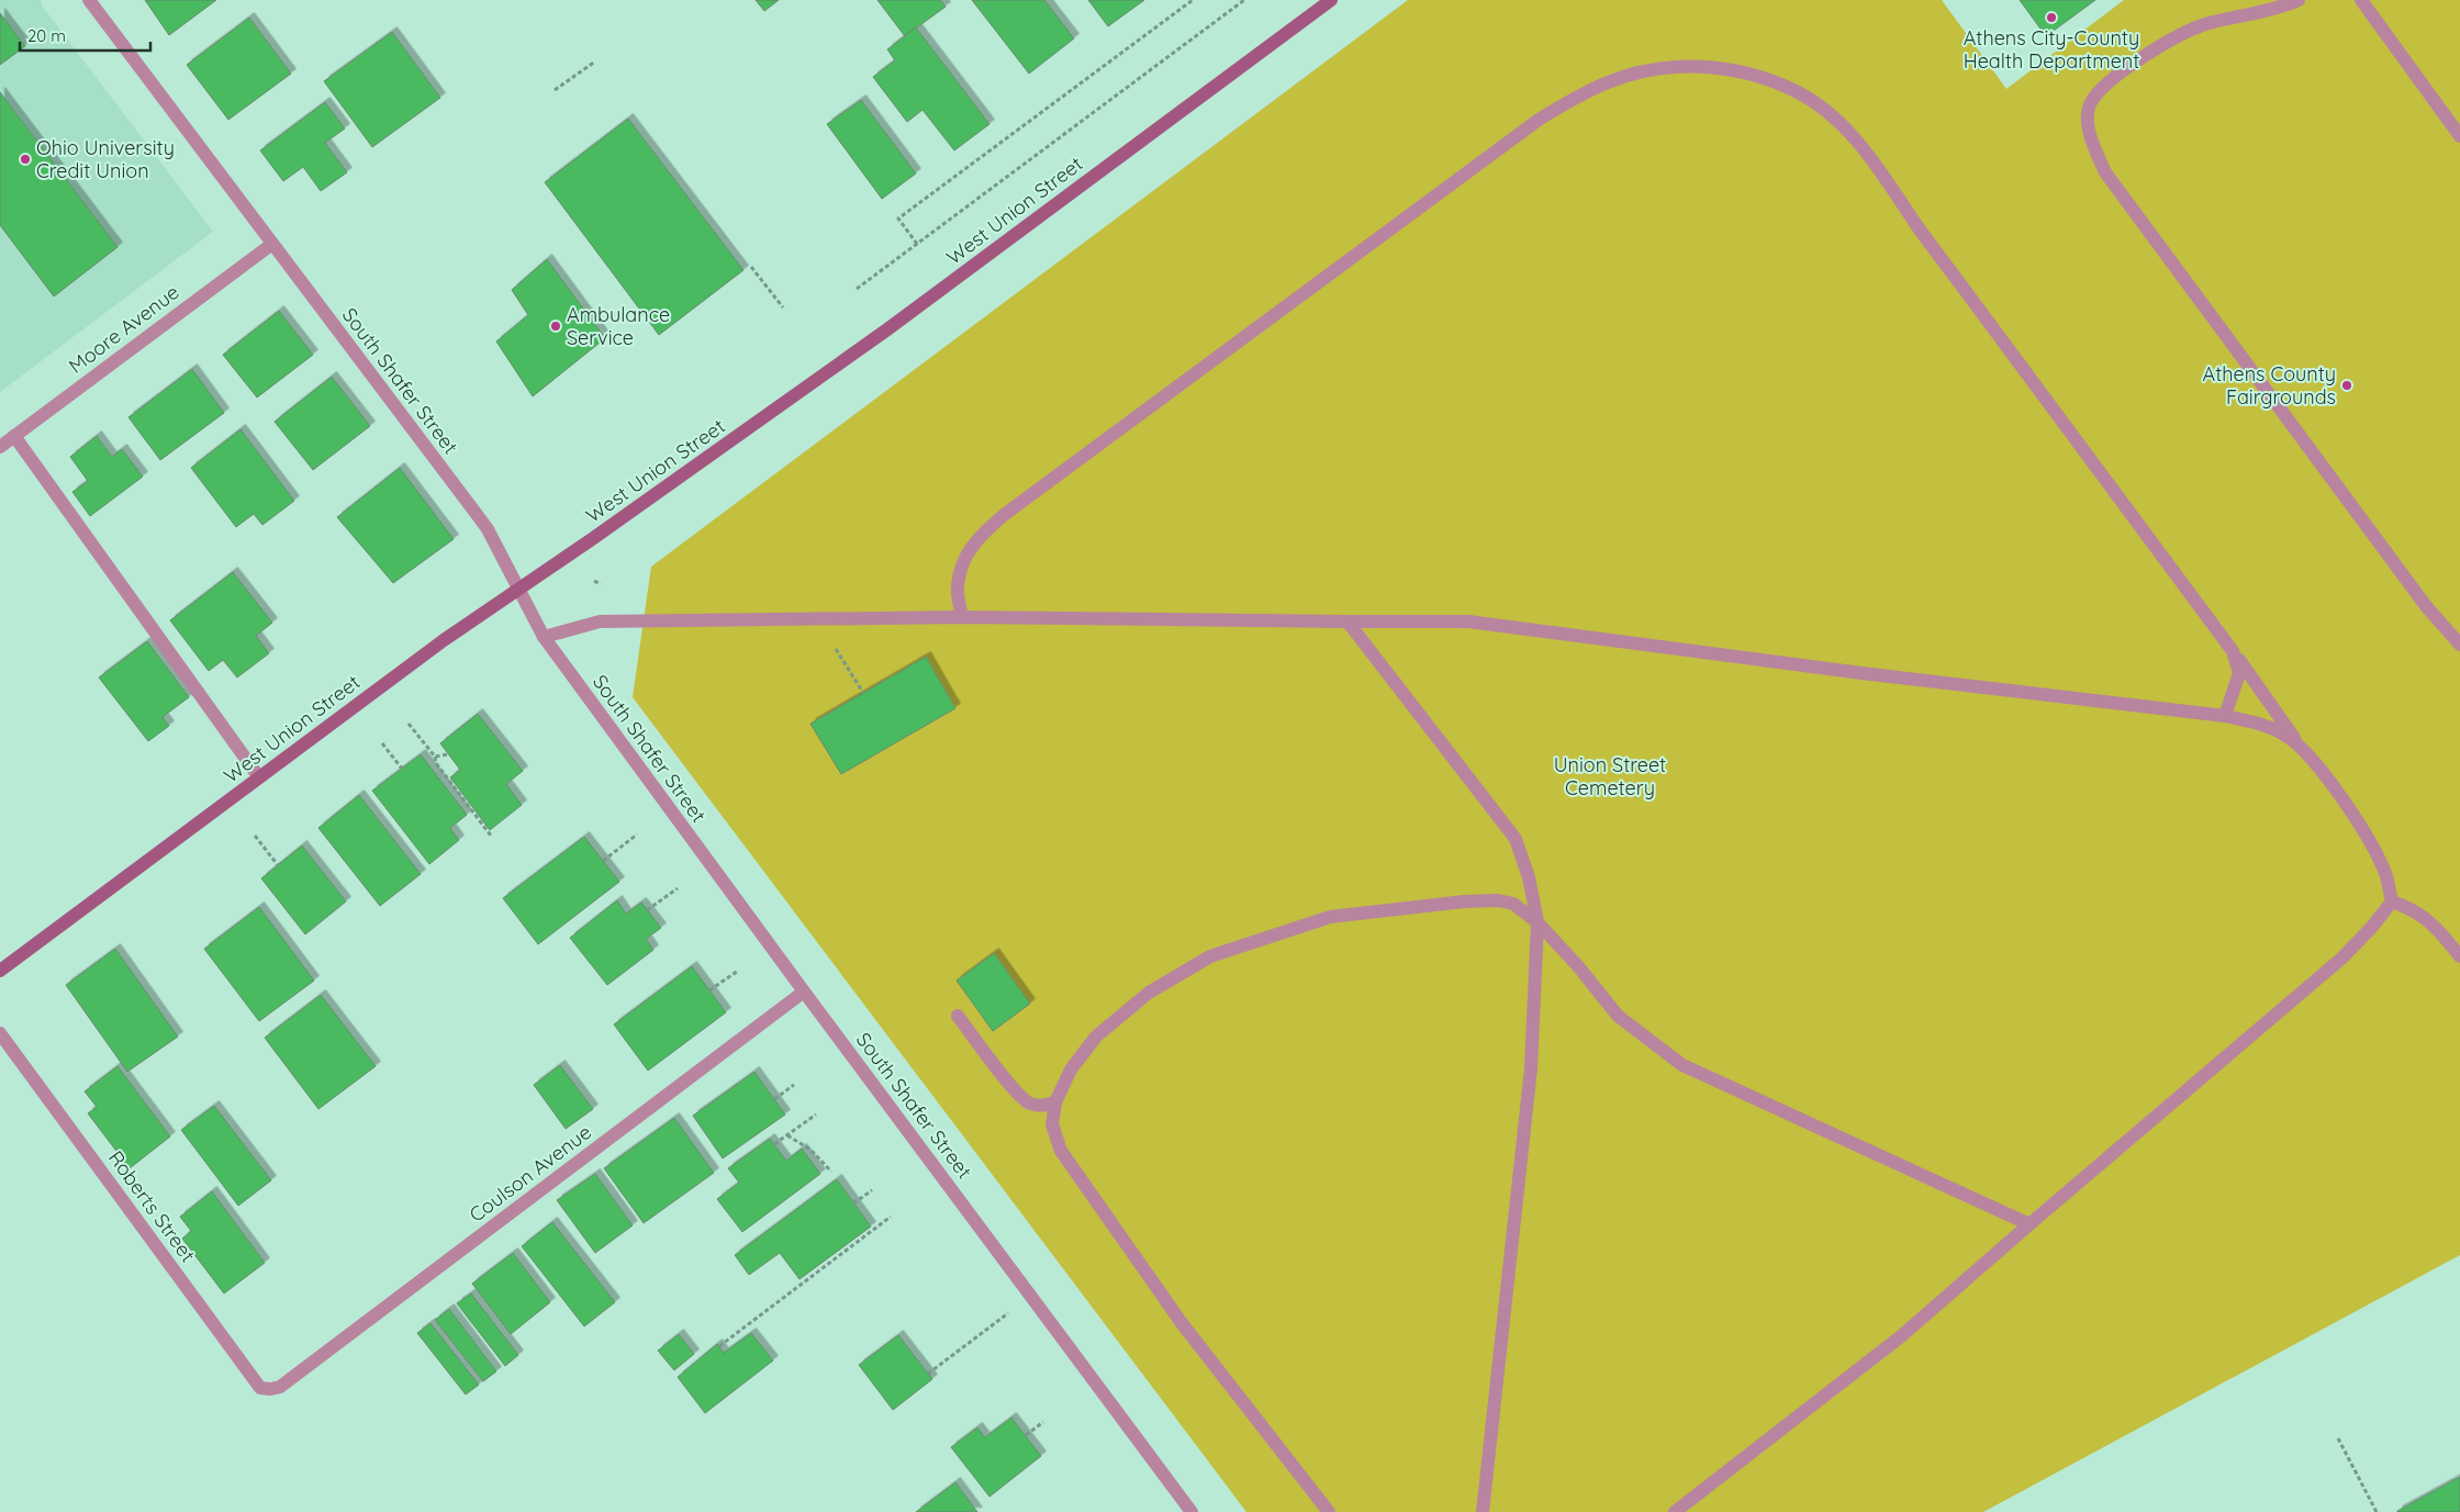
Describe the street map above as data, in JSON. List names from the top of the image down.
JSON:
{
  "streets": {
    "main road": ["West Union Street"],
    "street": [
      "Moore Avenue",
      "South Shafer Street",
      "Coulson Avenue",
      "Roberts Street"
    ]
  },
  "crossings": [
    ["West Union Street", "South Shafer Street"],
    ["Moore Avenue", "South Shafer Street"],
    ["South Shafer Street", "Coulson Avenue"],
    ["Coulson Avenue", "Roberts Street"]
  ],
  "parks": ["Union Street Cemetery"],
  "places": [
    "Athens City-County Health Department",
    "Ohio University Credit Union",
    "Ambulance Service",
    "Athens County Fairgrounds"
  ],
  "scale_bar": "20 m"
}
